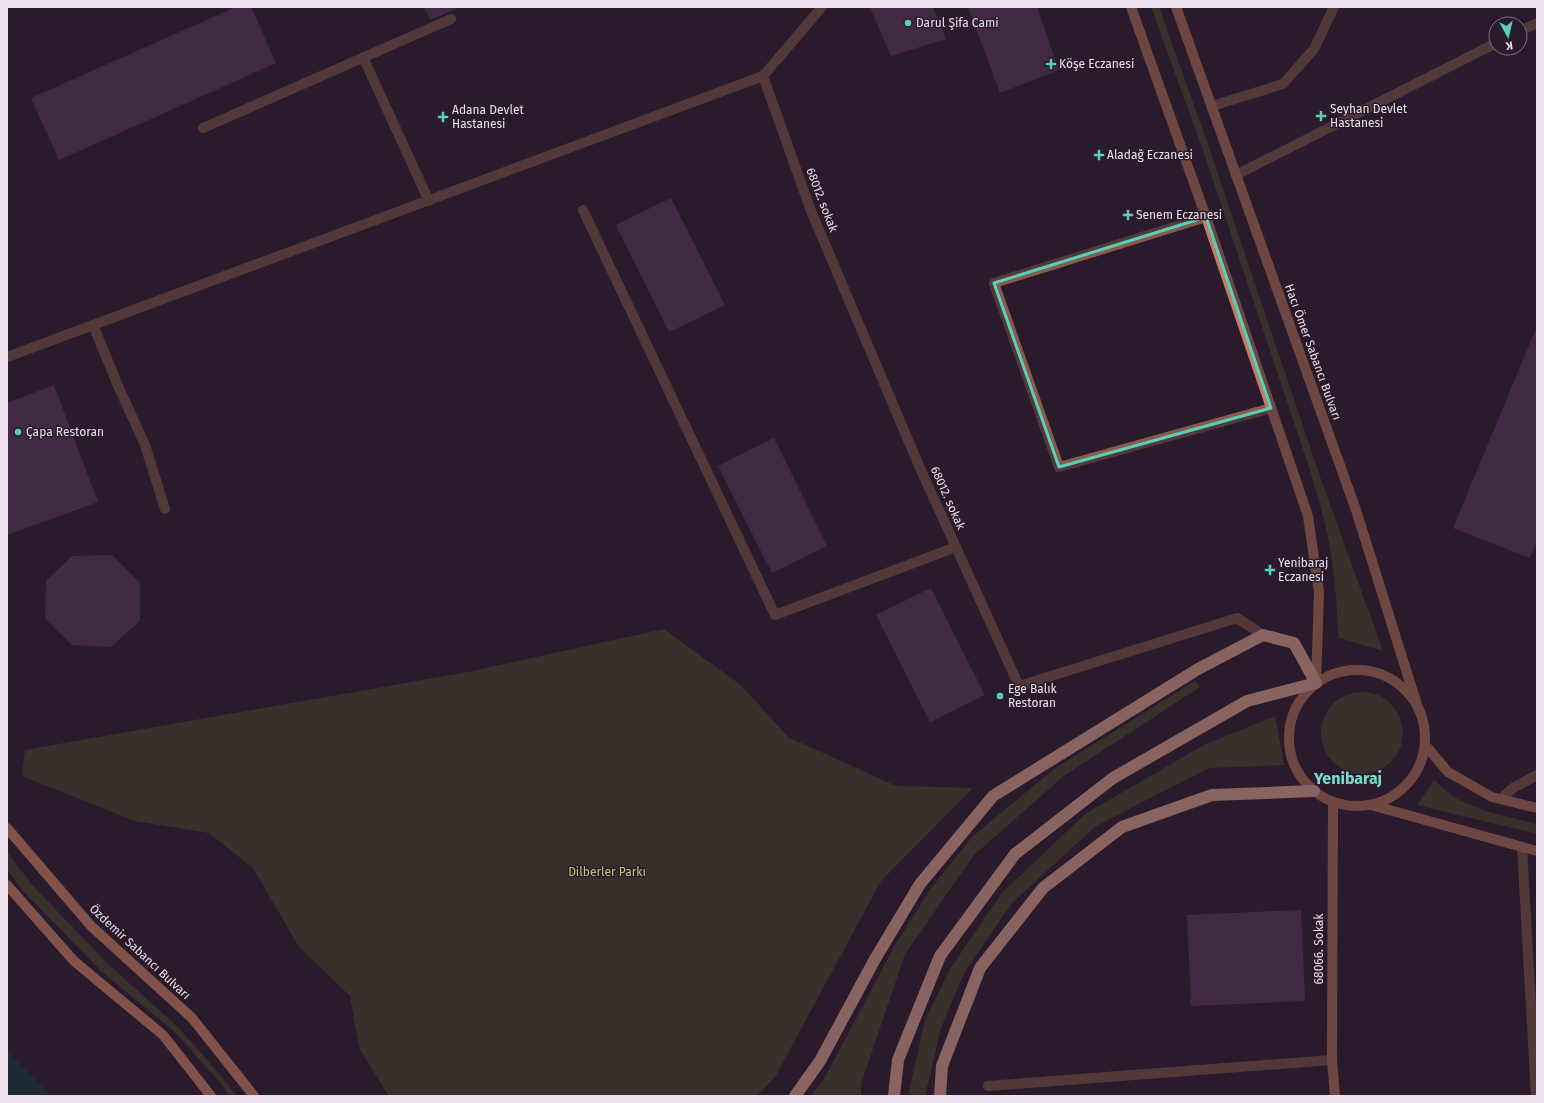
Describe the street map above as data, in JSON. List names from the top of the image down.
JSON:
{
  "streets": {
    "main road": ["Hacı Ömer Sabancı Bulvarı", "68066. Sokak", "Özdemir Sabancı Bulvarı"],
    "street": ["68012. sokak"]
  },
  "crossings": [
    ["Hacı Ömer Sabancı Bulvarı", "68066. Sokak"]
  ],
  "districts": ["Yenibaraj"],
  "parks": ["Dilberler Parkı"],
  "places": {
    "other": ["Darul Şifa Cami", "Çapa Restoran", "Ege Balık Restoran"],
    "health": [
      "Köşe Eczanesi",
      "Seyhan Devlet Hastanesi",
      "Adana Devlet Hastanesi",
      "Aladağ Eczanesi",
      "Senem Eczanesi",
      "Yenibaraj Eczanesi"
    ]
  },
  "north": "bottom"
}
